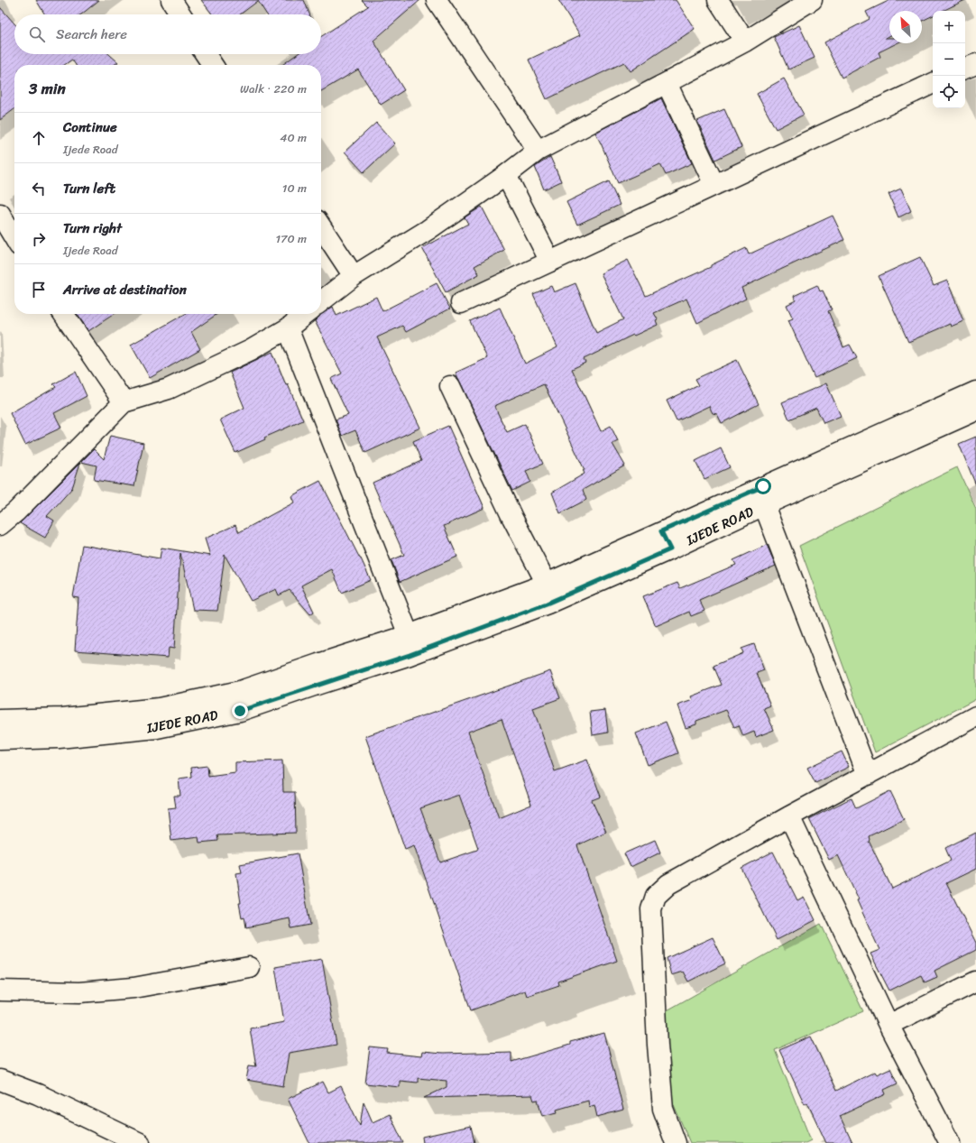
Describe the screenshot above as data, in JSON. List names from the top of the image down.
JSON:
{
  "streets": {
    "street": ["IJEDE ROAD"]
  },
  "north": "top left",
  "page": {
    "map_buttons": ["+", "−"],
    "search": "Search here",
    "heading": ["3 min", "Walk · 220 m"],
    "list": [
      ["Continue", "Ijede Road", "40 m"],
      ["Turn left", "10 m"],
      ["Turn right", "Ijede Road", "170 m"],
      "Arrive at destination"
    ]
  }
}
